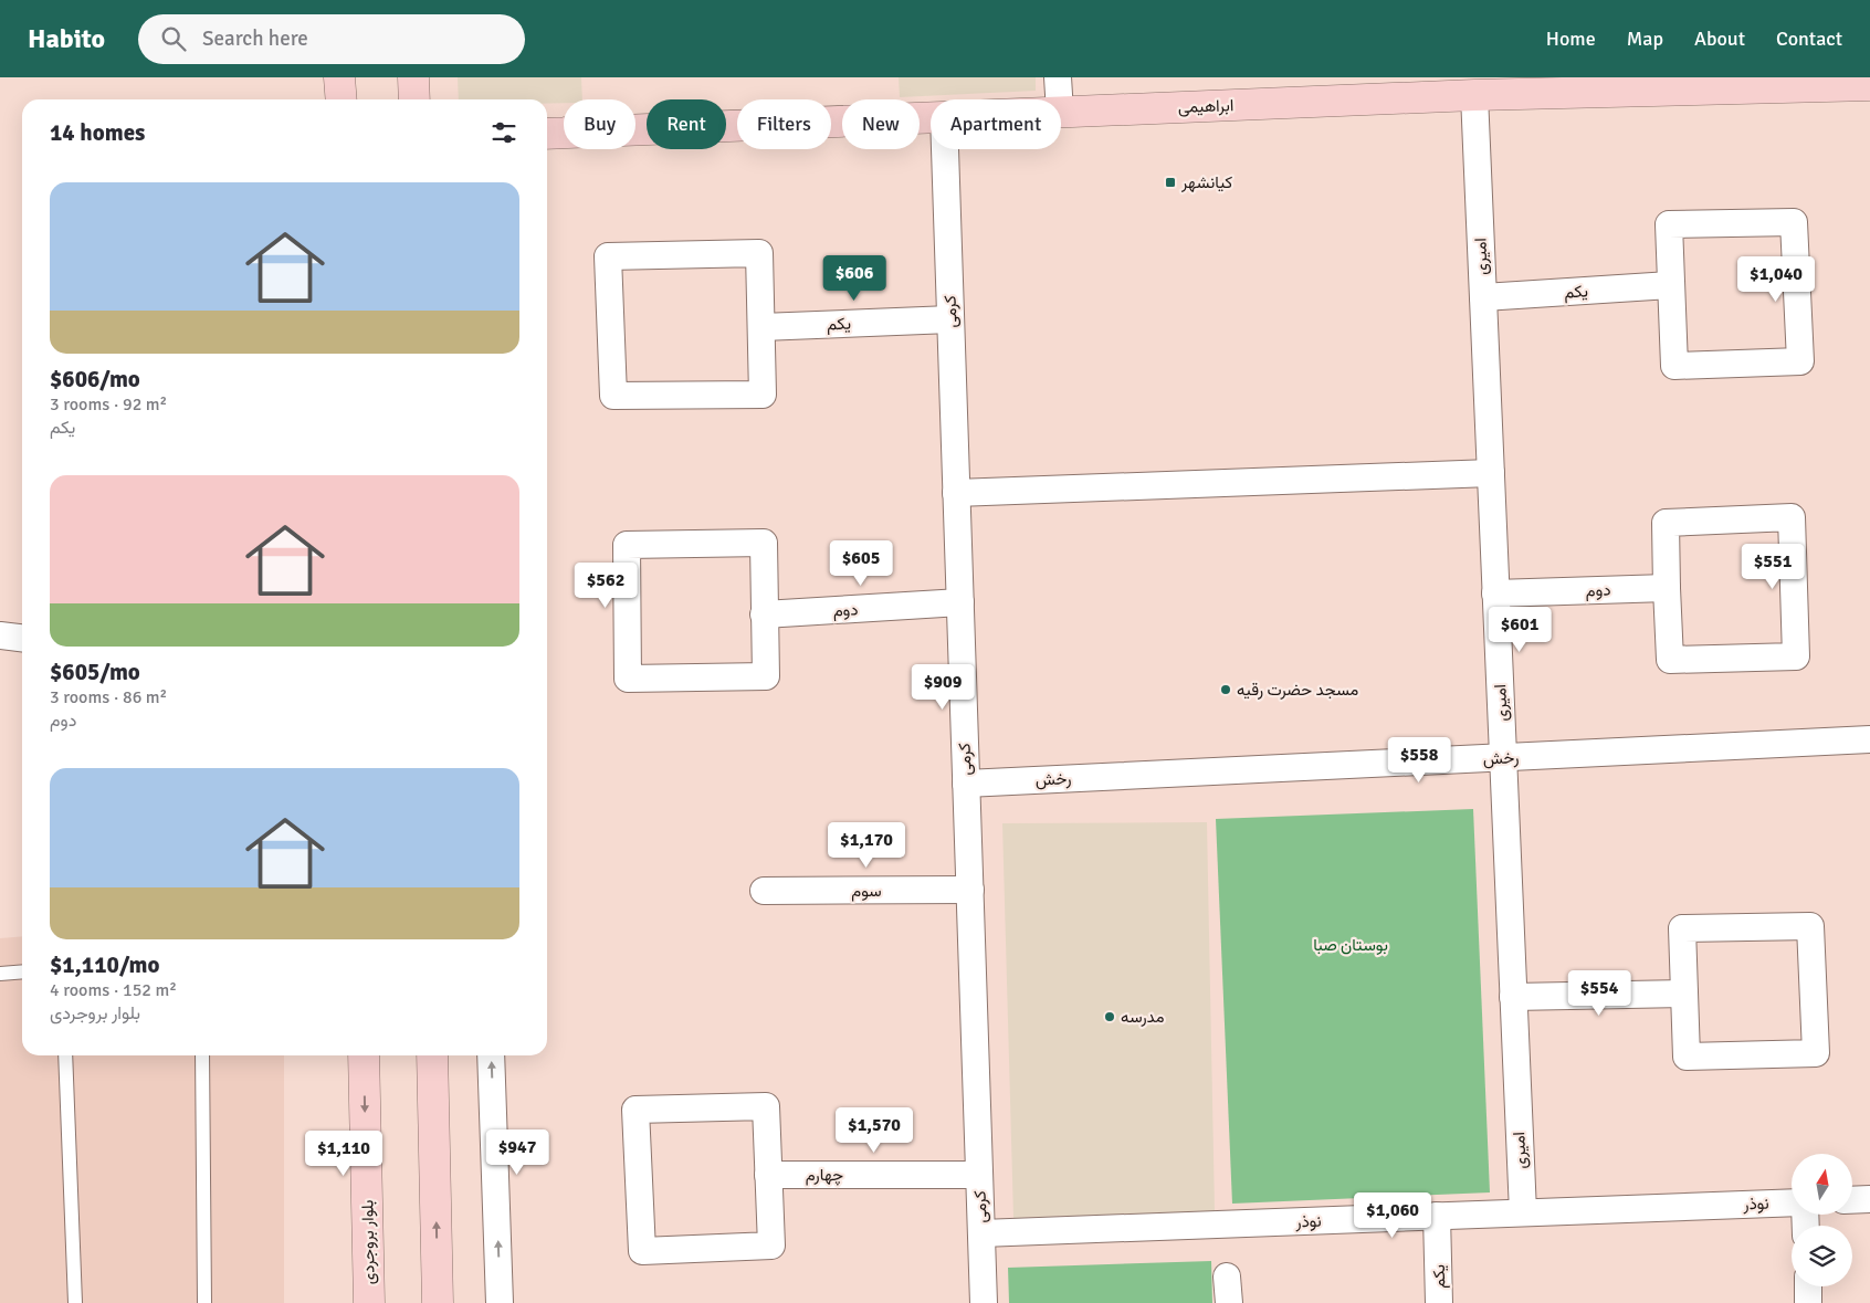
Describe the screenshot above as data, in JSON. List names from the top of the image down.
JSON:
{
  "streets": {
    "main road": ["ابراهیمی", "بلوار بروجردی"],
    "street": [
      "امیری",
      "یکم",
      "کرمی",
      "دوم",
      "رخش",
      "سوم",
      "چهارم",
      "نوذر"
    ]
  },
  "crossings": [
    ["ابراهیمی", "امیری"],
    ["امیری", "یکم"],
    ["امیری", "دوم"],
    ["امیری", "رخش"],
    ["امیری", "نوذر"],
    ["یکم", "کرمی"],
    ["یکم", "نوذر"],
    ["کرمی", "دوم"],
    ["کرمی", "رخش"],
    ["کرمی", "سوم"],
    ["کرمی", "چهارم"],
    ["کرمی", "نوذر"]
  ],
  "parks": ["بوستان صبا"],
  "places": {
    "transit": ["کیانشهر"],
    "other": ["مسجد حضرت رقیه", "مدرسه"]
  },
  "north": "top",
  "page": {
    "header": "Habito",
    "search": "Search here",
    "nav": [
      "Home",
      "Map",
      "About",
      "Contact"
    ],
    "chip": [
      "Buy",
      "Rent",
      "Filters",
      "New",
      "Apartment"
    ],
    "heading": "14 homes",
    "list": [
      {
        "name": "$606/mo",
        "note": "3 rooms · 92 m² · یکم"
      },
      {
        "name": "$605/mo",
        "note": "3 rooms · 86 m² · دوم"
      },
      {
        "name": "$1,110/mo",
        "note": "4 rooms · 152 m² · بلوار بروجردی"
      }
    ],
    "price": [
      "$606",
      "$1,040",
      "$605",
      "$551",
      "$562",
      "$601",
      "$909",
      "$558",
      "$1,170",
      "$554",
      "$1,570",
      "$947",
      "$1,110",
      "$1,060"
    ]
  }
}
